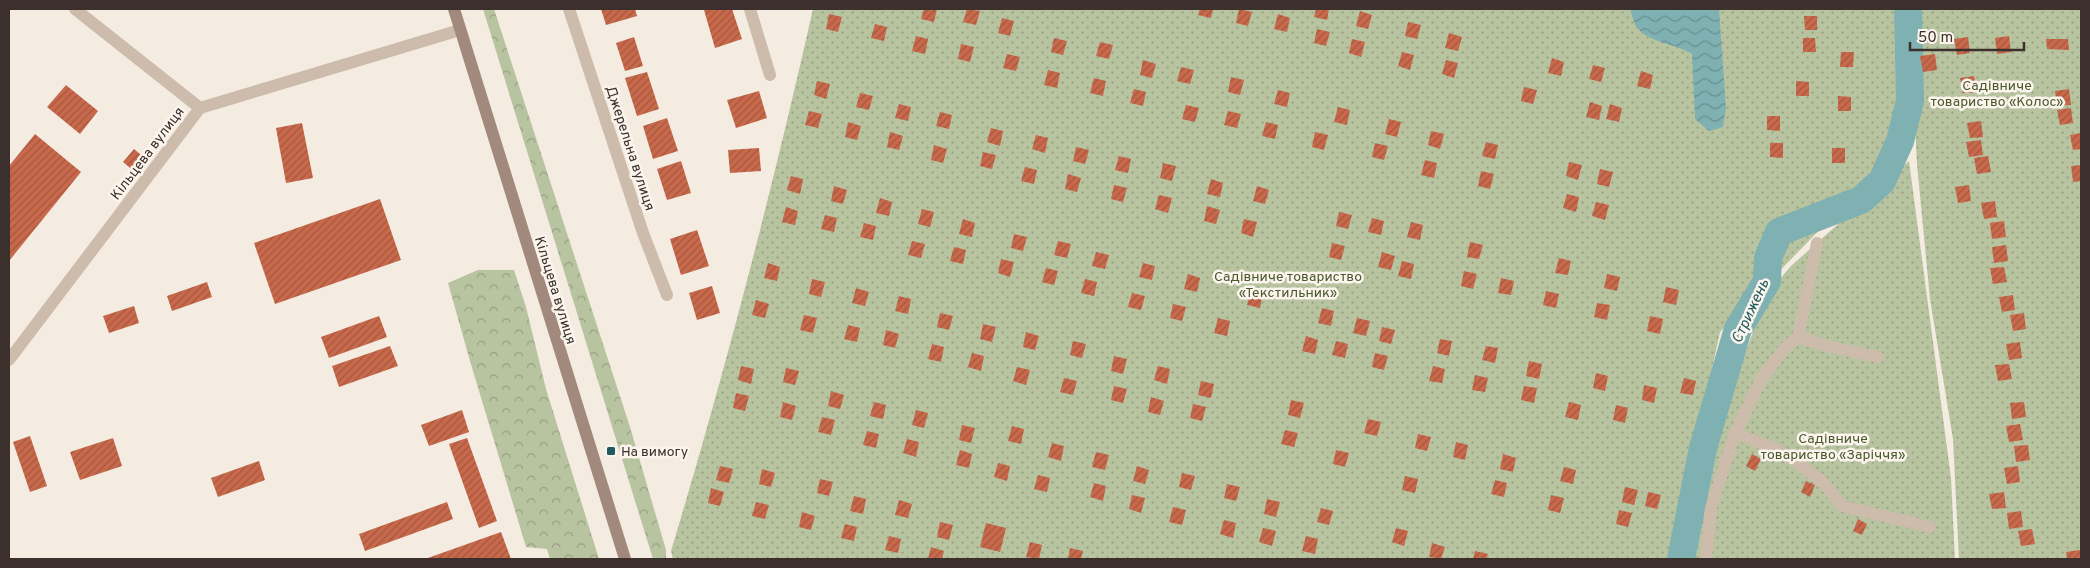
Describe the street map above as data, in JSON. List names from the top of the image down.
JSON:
{
  "streets": {
    "main road": ["Кільцева вулиця"],
    "street": ["Джерельна вулиця"]
  },
  "water": ["Стрижень"],
  "parks": ["Садівниче товариство «Колос»", "Садівниче товариство «Текстильник»", "Садівниче товариство «Заріччя»"],
  "places": {
    "transit": ["На вимогу"]
  },
  "scale_bar": "50 m"
}
